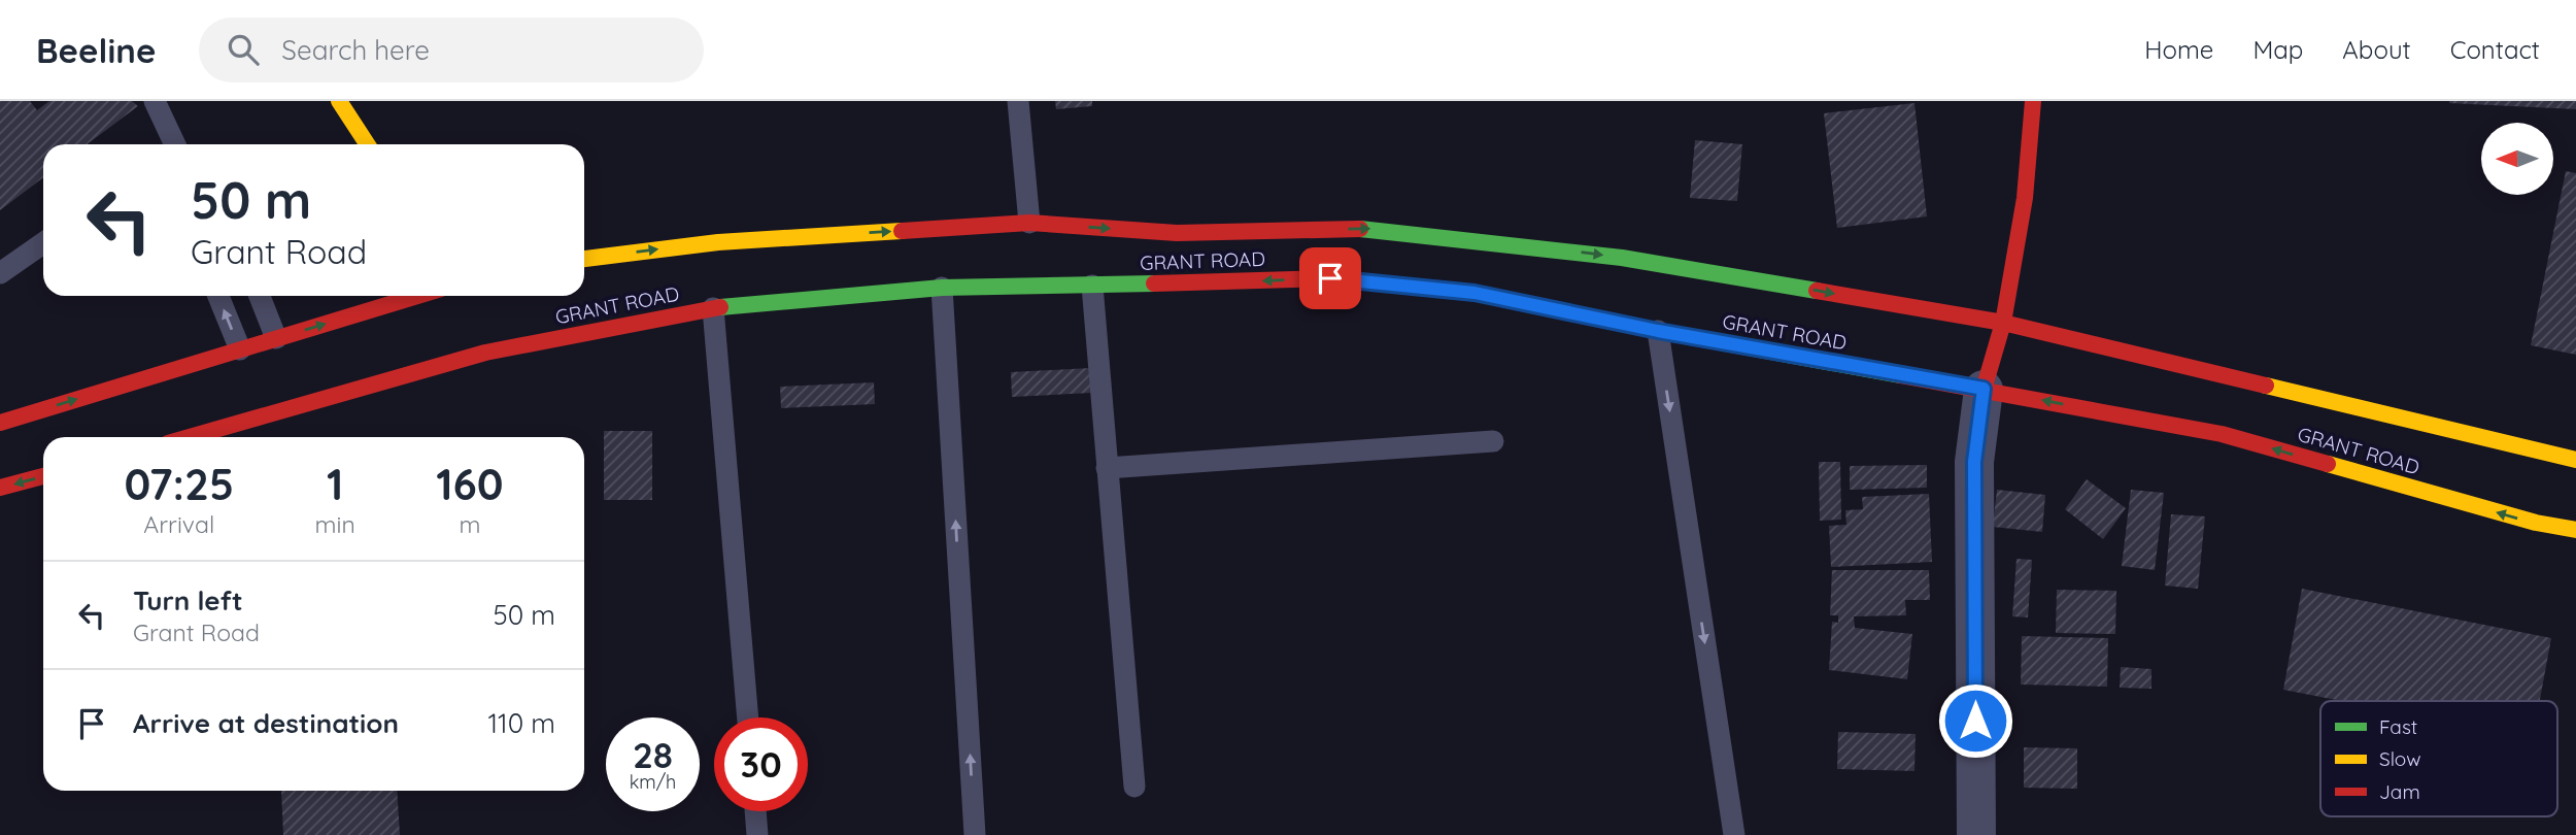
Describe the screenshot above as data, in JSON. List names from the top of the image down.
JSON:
{
  "streets": {
    "main road": ["GRANT ROAD"]
  },
  "legend": ["Fast", "Slow", "Jam"],
  "north": "left",
  "page": {
    "header": "Beeline",
    "search": "Search here",
    "nav": [
      "Home",
      "Map",
      "About",
      "Contact"
    ],
    "turn": ["50 m", "Grant Road"],
    "eta": [
      "07:25",
      "Arrival",
      "1",
      "min",
      "160",
      "m"
    ],
    "list": [
      {
        "name": "Turn left",
        "note": "Grant Road",
        "value": "50 m"
      },
      {
        "name": "Arrive at destination",
        "value": "110 m"
      }
    ],
    "speed": "28 km/h",
    "limit": "30"
  }
}
